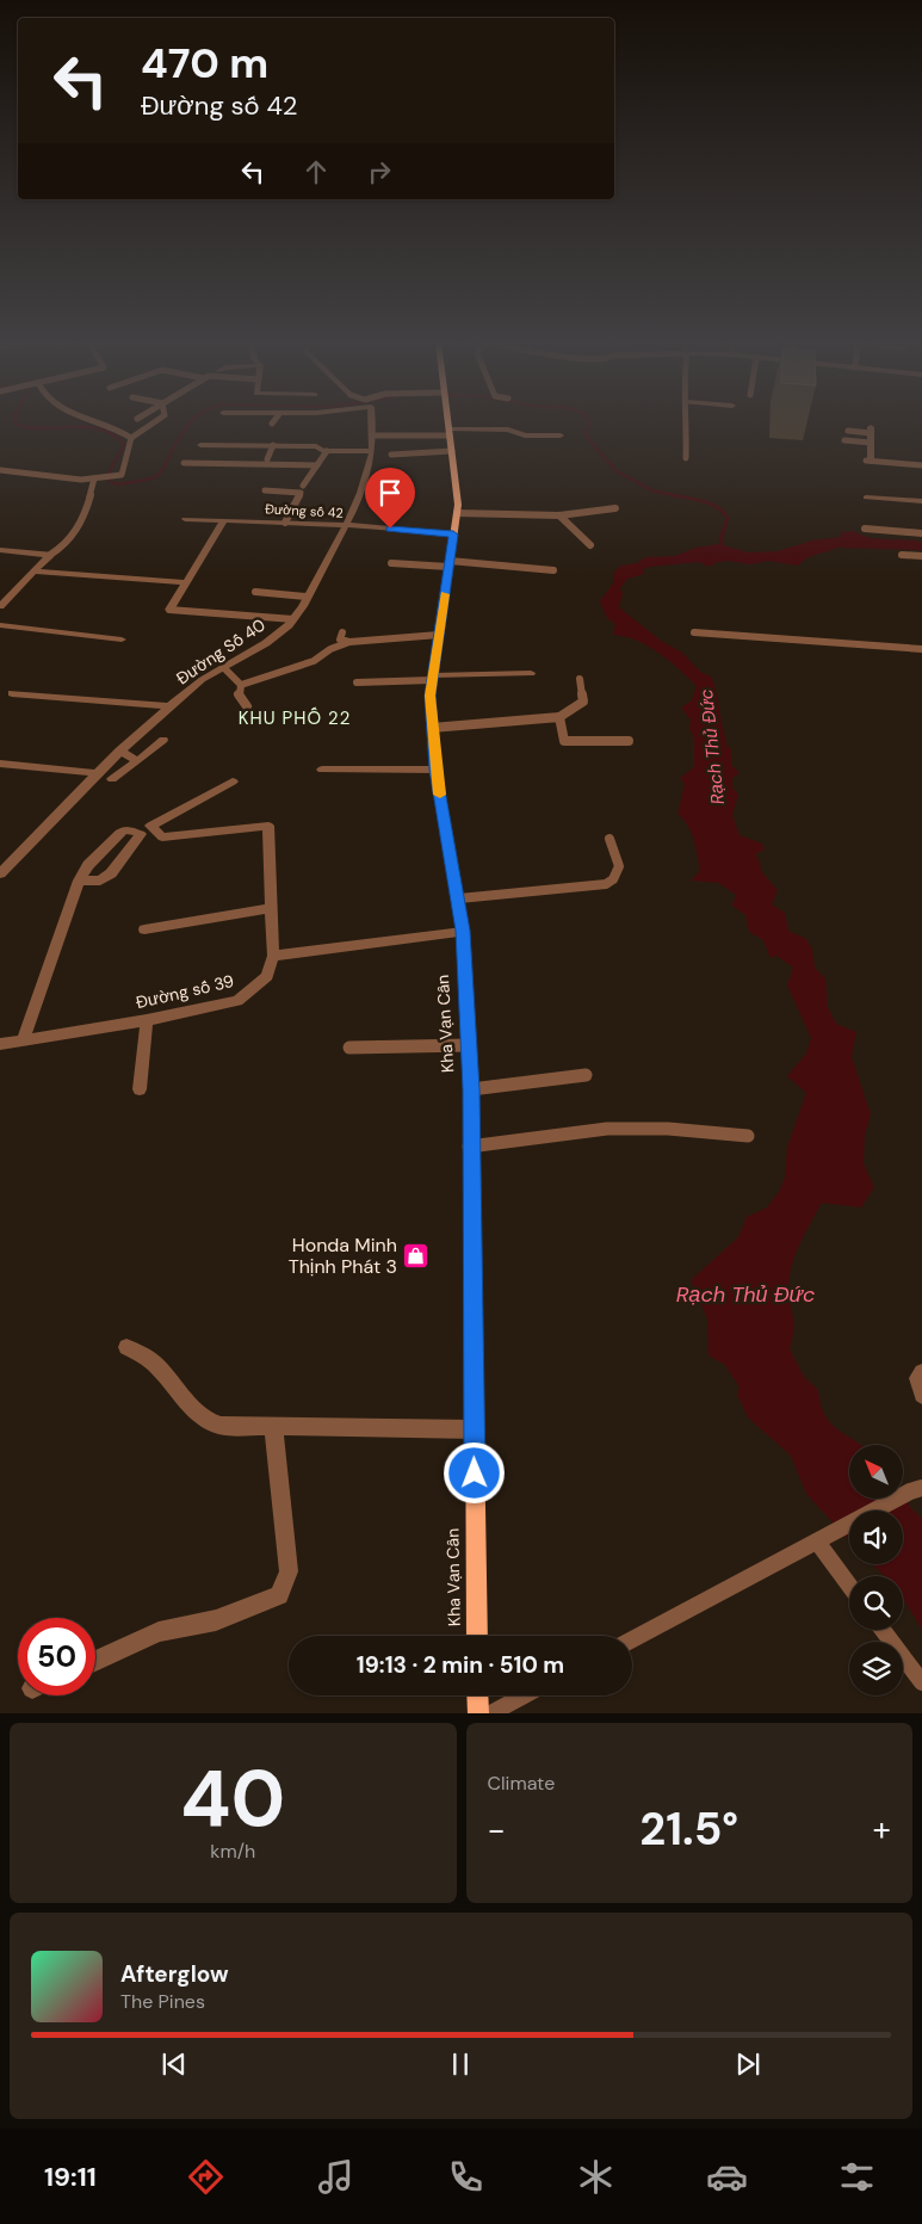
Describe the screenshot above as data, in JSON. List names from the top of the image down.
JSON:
{
  "streets": {
    "main road": ["Kha Vạn Cân"],
    "street": ["Đường số 42", "Đường Số 40", "Đường số 39"]
  },
  "crossings": [
    ["Đường số 42", "Đường Số 40"],
    ["Đường số 42", "Kha Vạn Cân"]
  ],
  "districts": ["KHU PHỐ 22"],
  "water": ["Rạch Thủ Đức"],
  "places": {
    "shop": ["Honda Minh Thịnh Phát 3"]
  },
  "north": "top left",
  "page": {
    "turn": ["470 m", "Đường số 42"],
    "limit": "50",
    "trip": "19:13 · 2 min · 510 m",
    "tile": [
      ["40", "km/h"],
      "Climate"
    ],
    "heat": ["−", "21.5°", "+"],
    "song": ["Afterglow", "The Pines"],
    "tabs": "19:11"
  }
}
